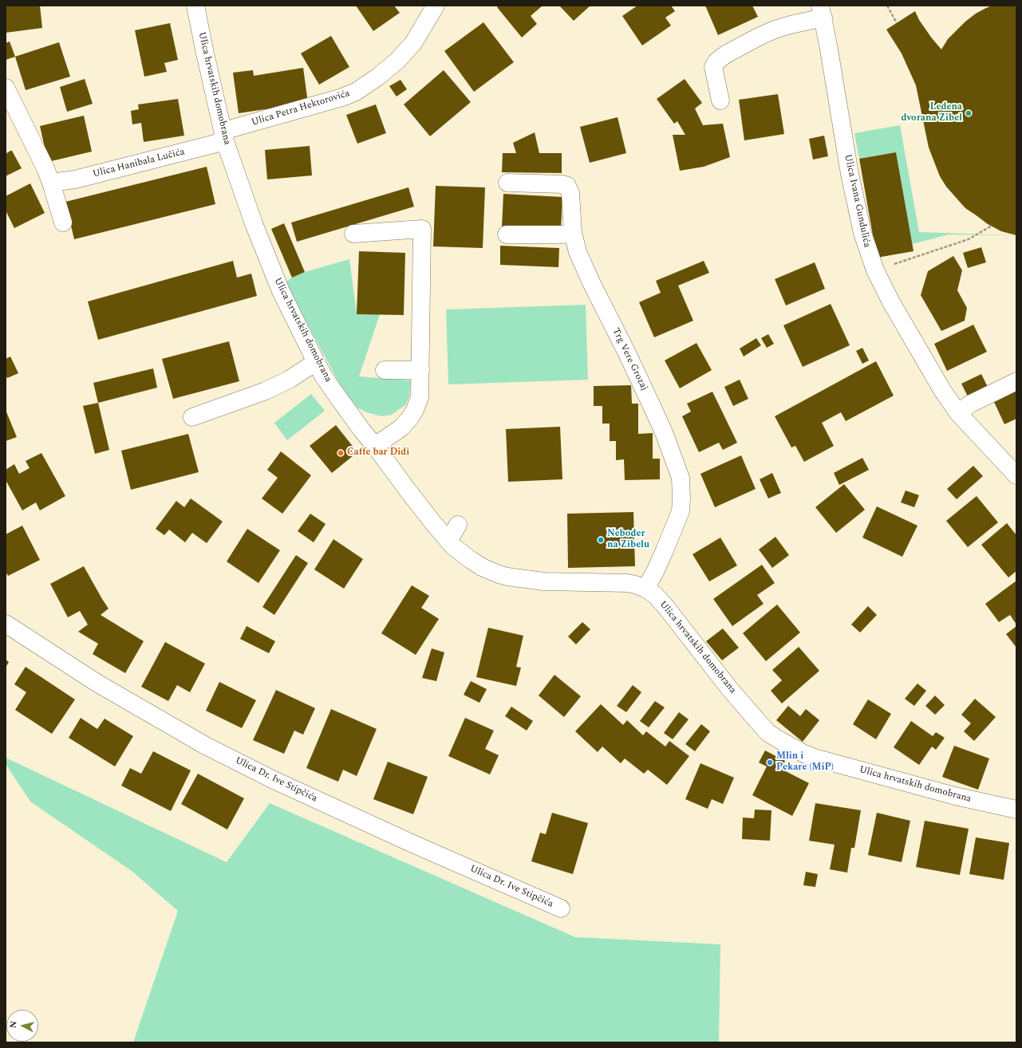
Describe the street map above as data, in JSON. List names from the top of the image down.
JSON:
{
  "streets": {
    "street": [
      "Ulica hrvatskih domobrana",
      "Ulica Petra Hektorovića",
      "Ulica Hanibala Lučića",
      "Ulica Ivana Gundulića",
      "Trg Vere Grozaj",
      "Ulica Dr. Ive Stipčića"
    ]
  },
  "crossings": [
    ["Ulica hrvatskih domobrana", "Ulica Petra Hektorovića"],
    ["Ulica hrvatskih domobrana", "Ulica Hanibala Lučića"],
    ["Ulica hrvatskih domobrana", "Trg Vere Grozaj"],
    ["Ulica Petra Hektorovića", "Ulica Hanibala Lučića"]
  ],
  "places": [
    "Ledena dvorana Zibel",
    "Caffe bar Didi",
    "Neboder na Zibelu",
    "Mlin i Pekare (MiP)"
  ],
  "north": "left"
}
